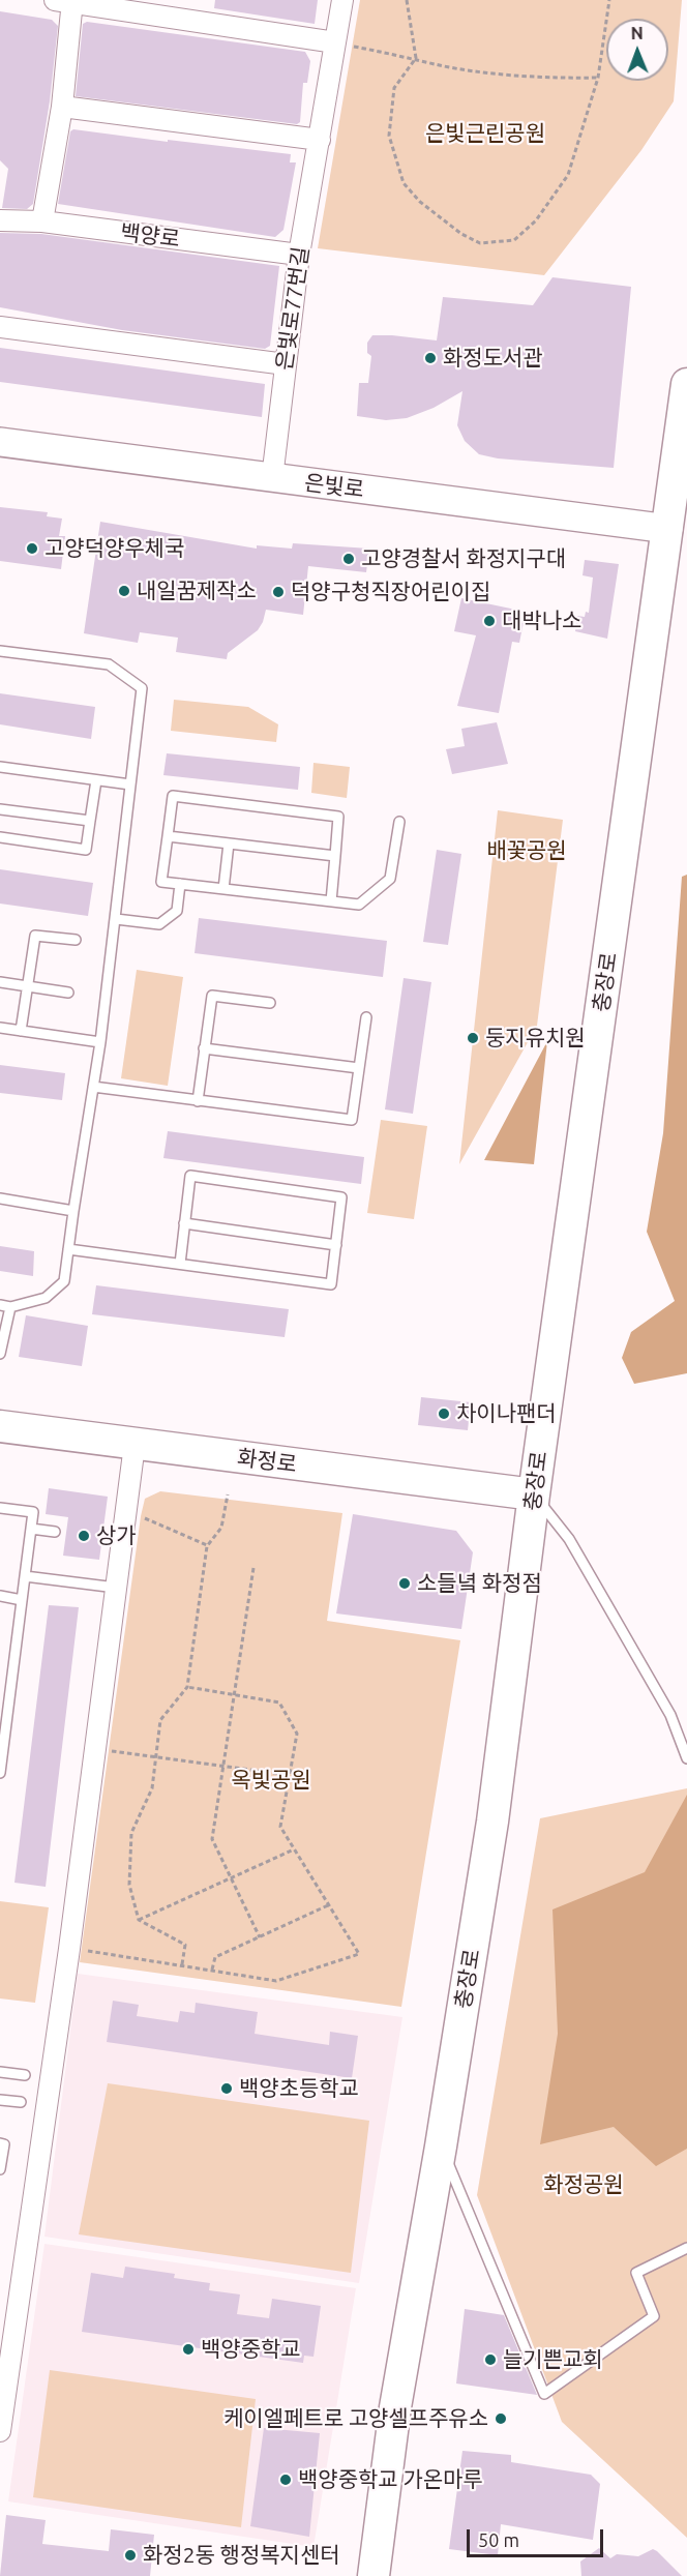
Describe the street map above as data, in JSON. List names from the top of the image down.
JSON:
{
  "streets": {
    "main road": ["은빛로", "충장로", "화정로"],
    "street": ["백양로", "은빛로77번길"]
  },
  "crossings": [
    ["백양로", "은빛로77번길"],
    ["은빛로77번길", "은빛로"],
    ["은빛로", "충장로"],
    ["충장로", "화정로"]
  ],
  "parks": [
    "은빛근린공원",
    "배꽃공원",
    "옥빛공원",
    "화정공원"
  ],
  "places": [
    "화정도서관",
    "고양덕양우체국",
    "고양경찰서 화정지구대",
    "내일꿈제작소",
    "덕양구청직장어린이집",
    "대박나소",
    "둥지유치원",
    "차이나팬더",
    "상가",
    "소들녘 화정점",
    "백양초등학교",
    "백양중학교",
    "늘기쁜교회",
    "케이엘페트로 고양셀프주유소",
    "백양중학교 가온마루",
    "화정2동 행정복지센터"
  ],
  "scale_bar": "50 m",
  "north": "top"
}
